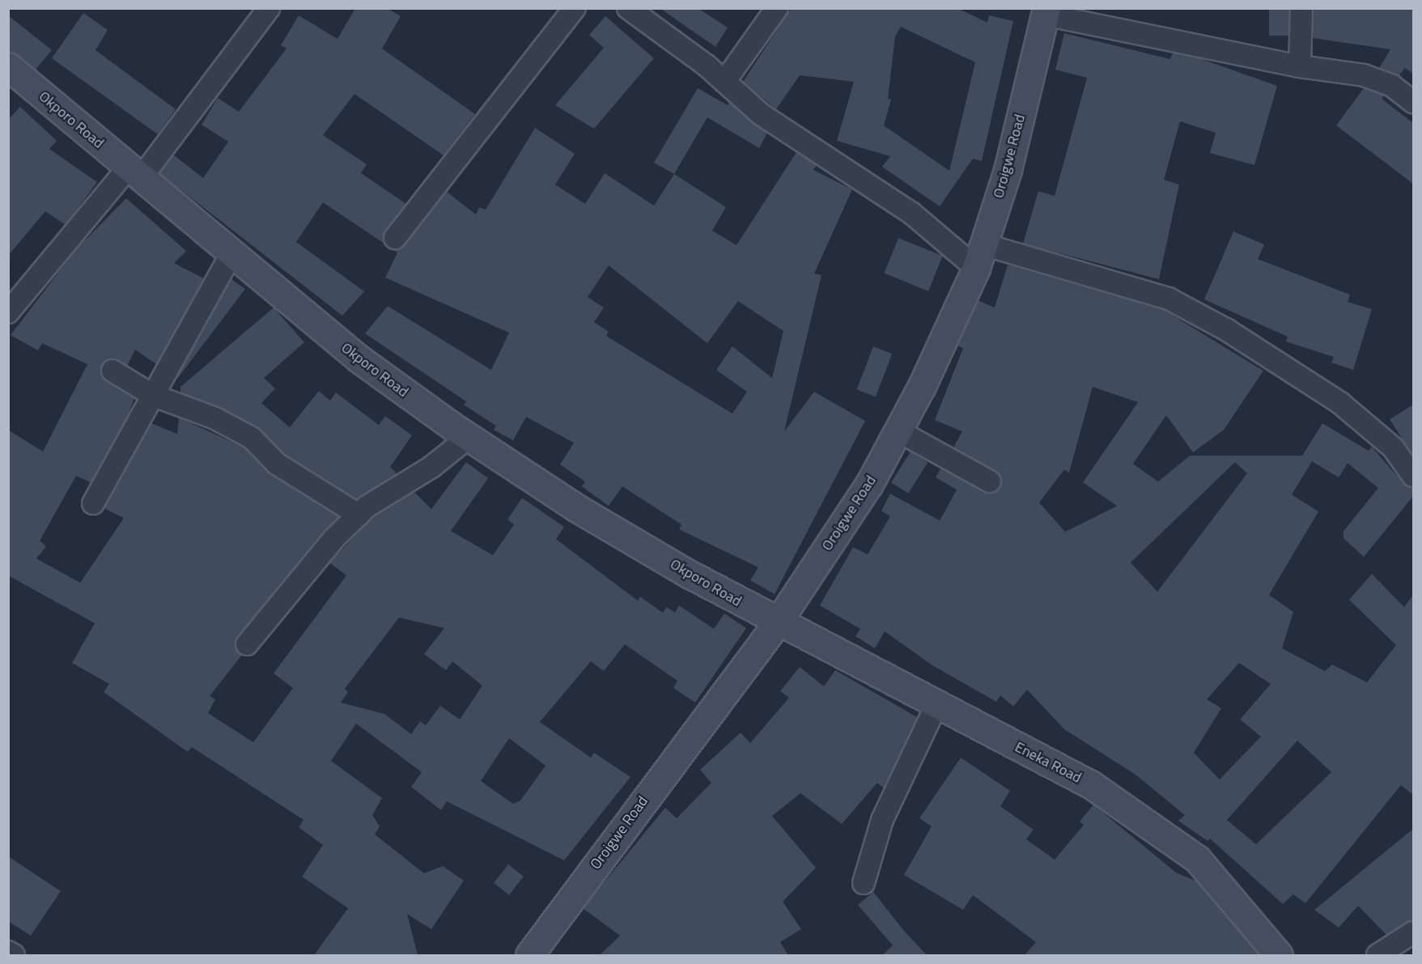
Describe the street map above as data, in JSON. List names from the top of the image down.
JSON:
{
  "streets": {
    "main road": ["Okporo Road", "Oroigwe Road", "Eneka Road"]
  },
  "crossings": [
    ["Okporo Road", "Oroigwe Road"],
    ["Okporo Road", "Eneka Road"],
    ["Oroigwe Road", "Eneka Road"]
  ]
}
